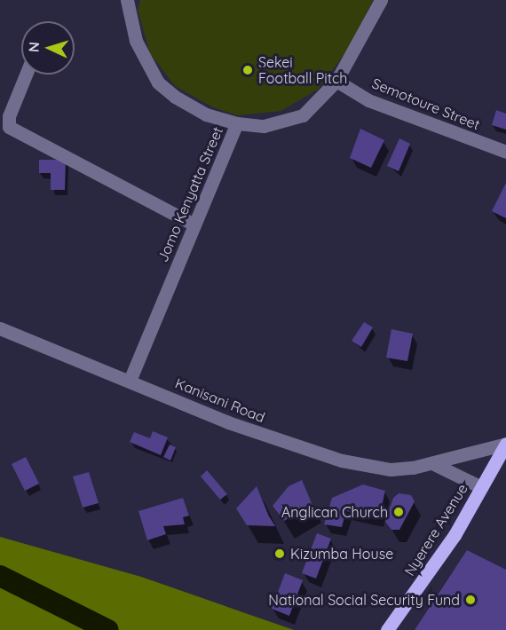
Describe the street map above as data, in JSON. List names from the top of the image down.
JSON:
{
  "streets": {
    "main road": ["Nyerere Avenue"],
    "street": ["Semotoure Street", "Jomo Kenyatta Street", "Kanisani Road"]
  },
  "crossings": [
    ["Semotoure Street", "Jomo Kenyatta Street"],
    ["Jomo Kenyatta Street", "Kanisani Road"],
    ["Kanisani Road", "Nyerere Avenue"]
  ],
  "places": [
    "Sekei Football Pitch",
    "Anglican Church",
    "Kizumba House",
    "National Social Security Fund"
  ],
  "north": "left"
}
